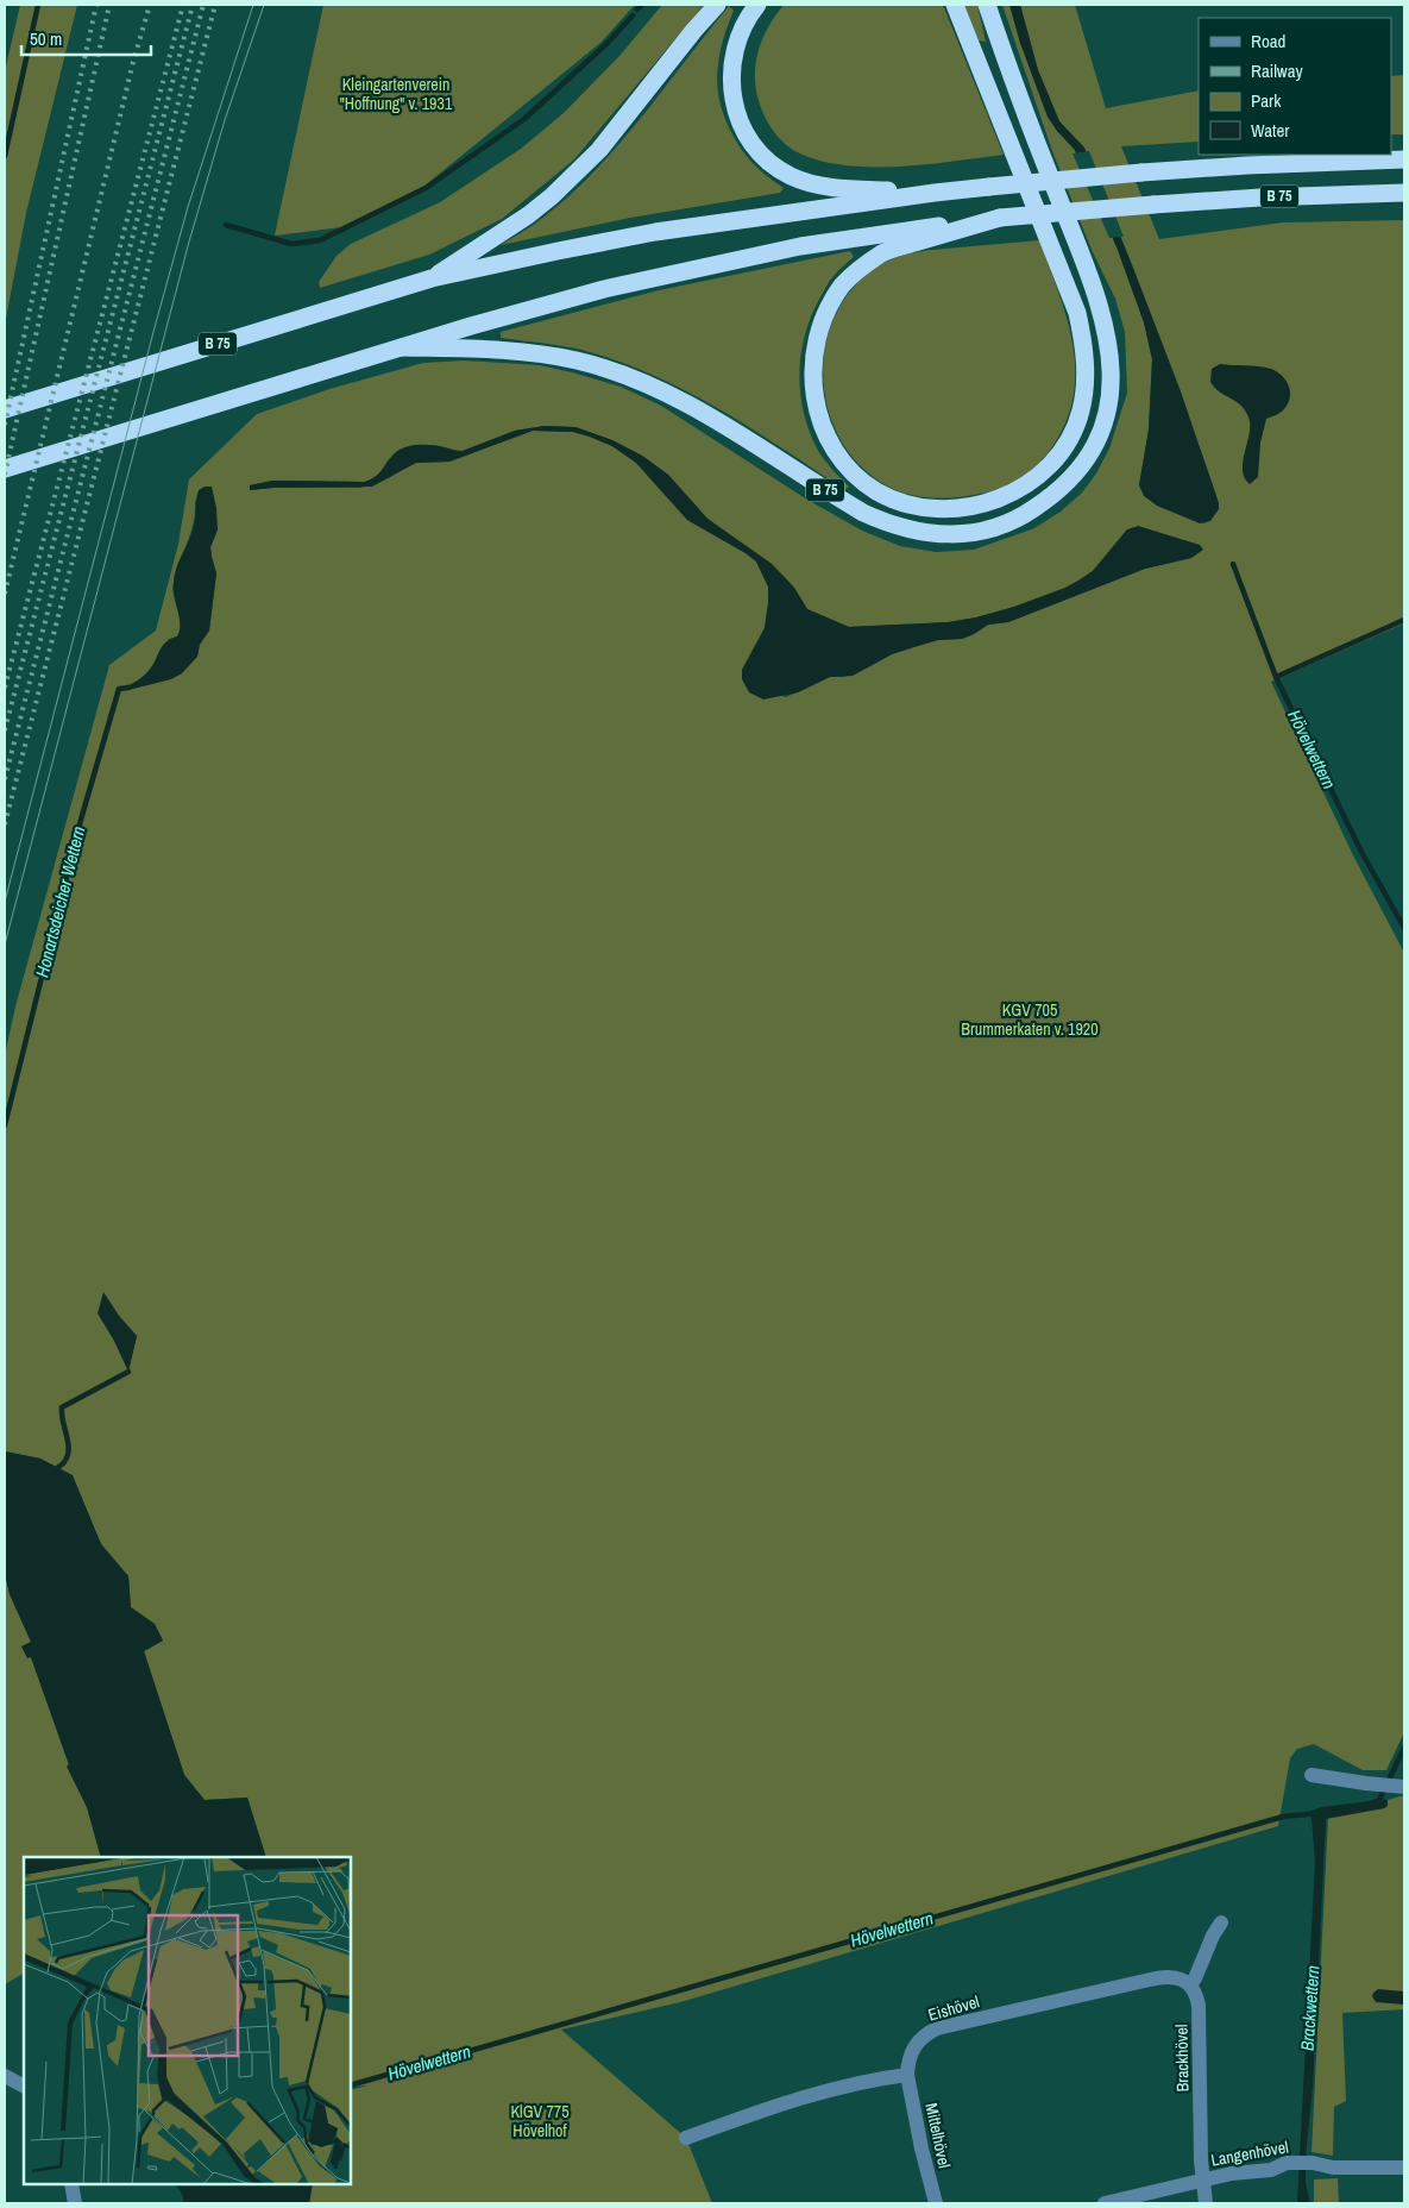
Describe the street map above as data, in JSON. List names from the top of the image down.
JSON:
{
  "streets": {
    "highway": ["B 75"],
    "street": [
      "Eishövel",
      "Brackhövel",
      "Mittelhövel",
      "Langenhövel"
    ]
  },
  "crossings": [
    ["Eishövel", "Brackhövel"],
    ["Eishövel", "Mittelhövel"],
    ["Brackhövel", "Langenhövel"]
  ],
  "water": ["Hövelwettern", "Honartsdeicher Wettern", "Brackwettern"],
  "parks": ["Kleingartenverein \"Hoffnung\" v. 1931", "KGV 705 Brummerkaten v. 1920", "KlGV 775 Hövelhof"],
  "legend": [
    "Road",
    "Railway",
    "Park",
    "Water"
  ],
  "scale_bar": "50 m"
}
